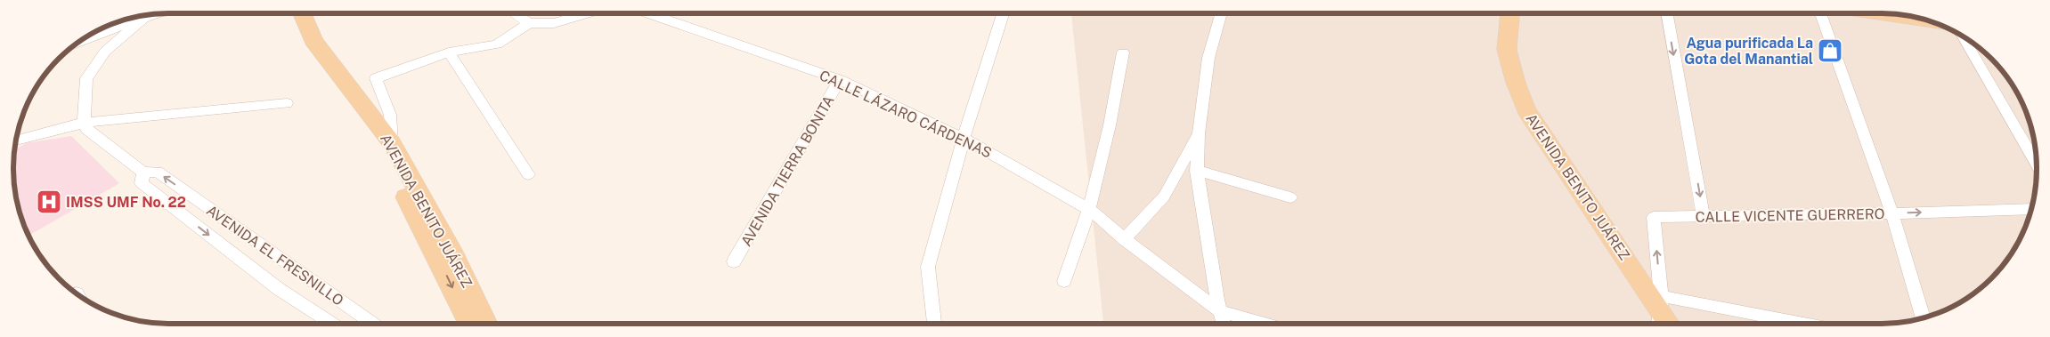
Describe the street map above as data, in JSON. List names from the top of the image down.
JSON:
{
  "streets": {
    "main road": ["AVENIDA BENITO JUÁREZ"],
    "street": [
      "CALLE LÁZARO CÁRDENAS",
      "AVENIDA TIERRA BONITA",
      "CALLE VICENTE GUERRERO",
      "AVENIDA EL FRESNILLO"
    ]
  },
  "crossings": [
    ["CALLE LÁZARO CÁRDENAS", "AVENIDA TIERRA BONITA"],
    ["AVENIDA BENITO JUÁREZ", "CALLE VICENTE GUERRERO"]
  ],
  "places": {
    "shop": ["Agua purificada La Gota del Manantial"],
    "hospital": ["IMSS UMF No. 22"]
  }
}
